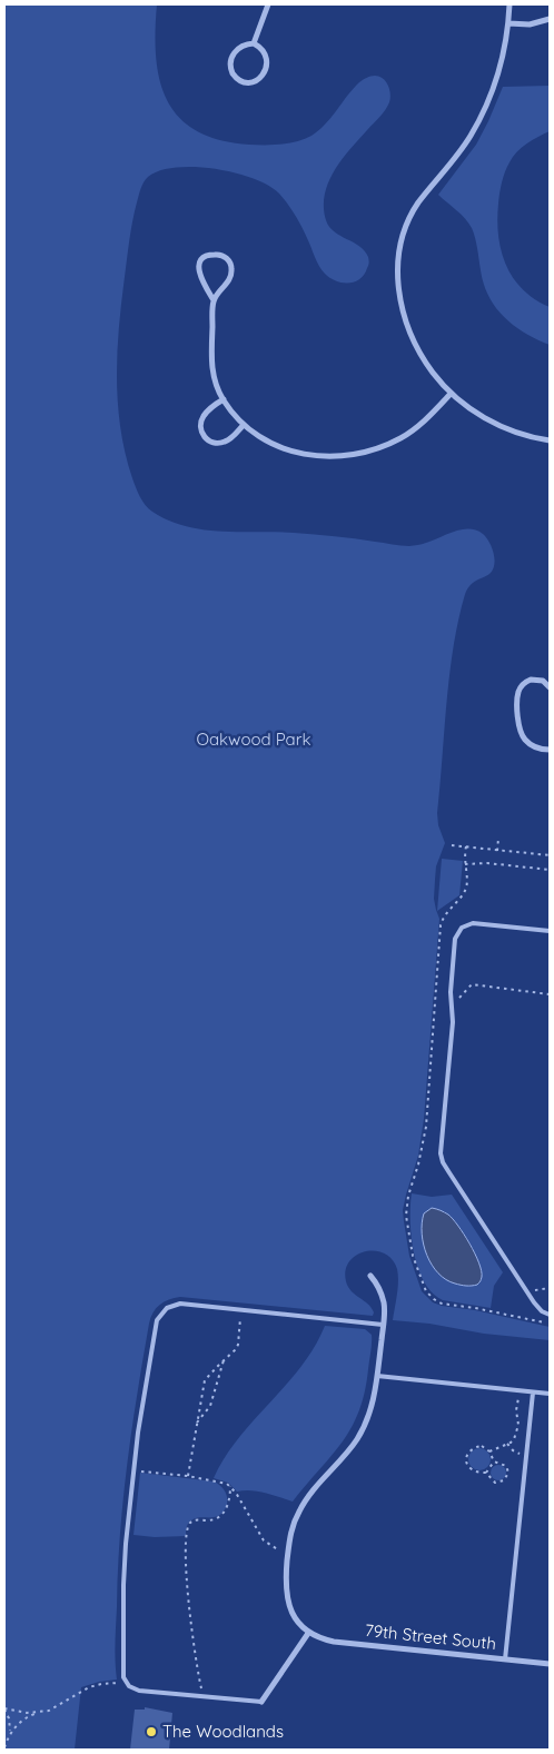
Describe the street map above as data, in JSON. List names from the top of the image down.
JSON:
{
  "streets": {
    "street": ["79th Street South"]
  },
  "parks": ["Oakwood Park"],
  "places": ["The Woodlands"]
}
